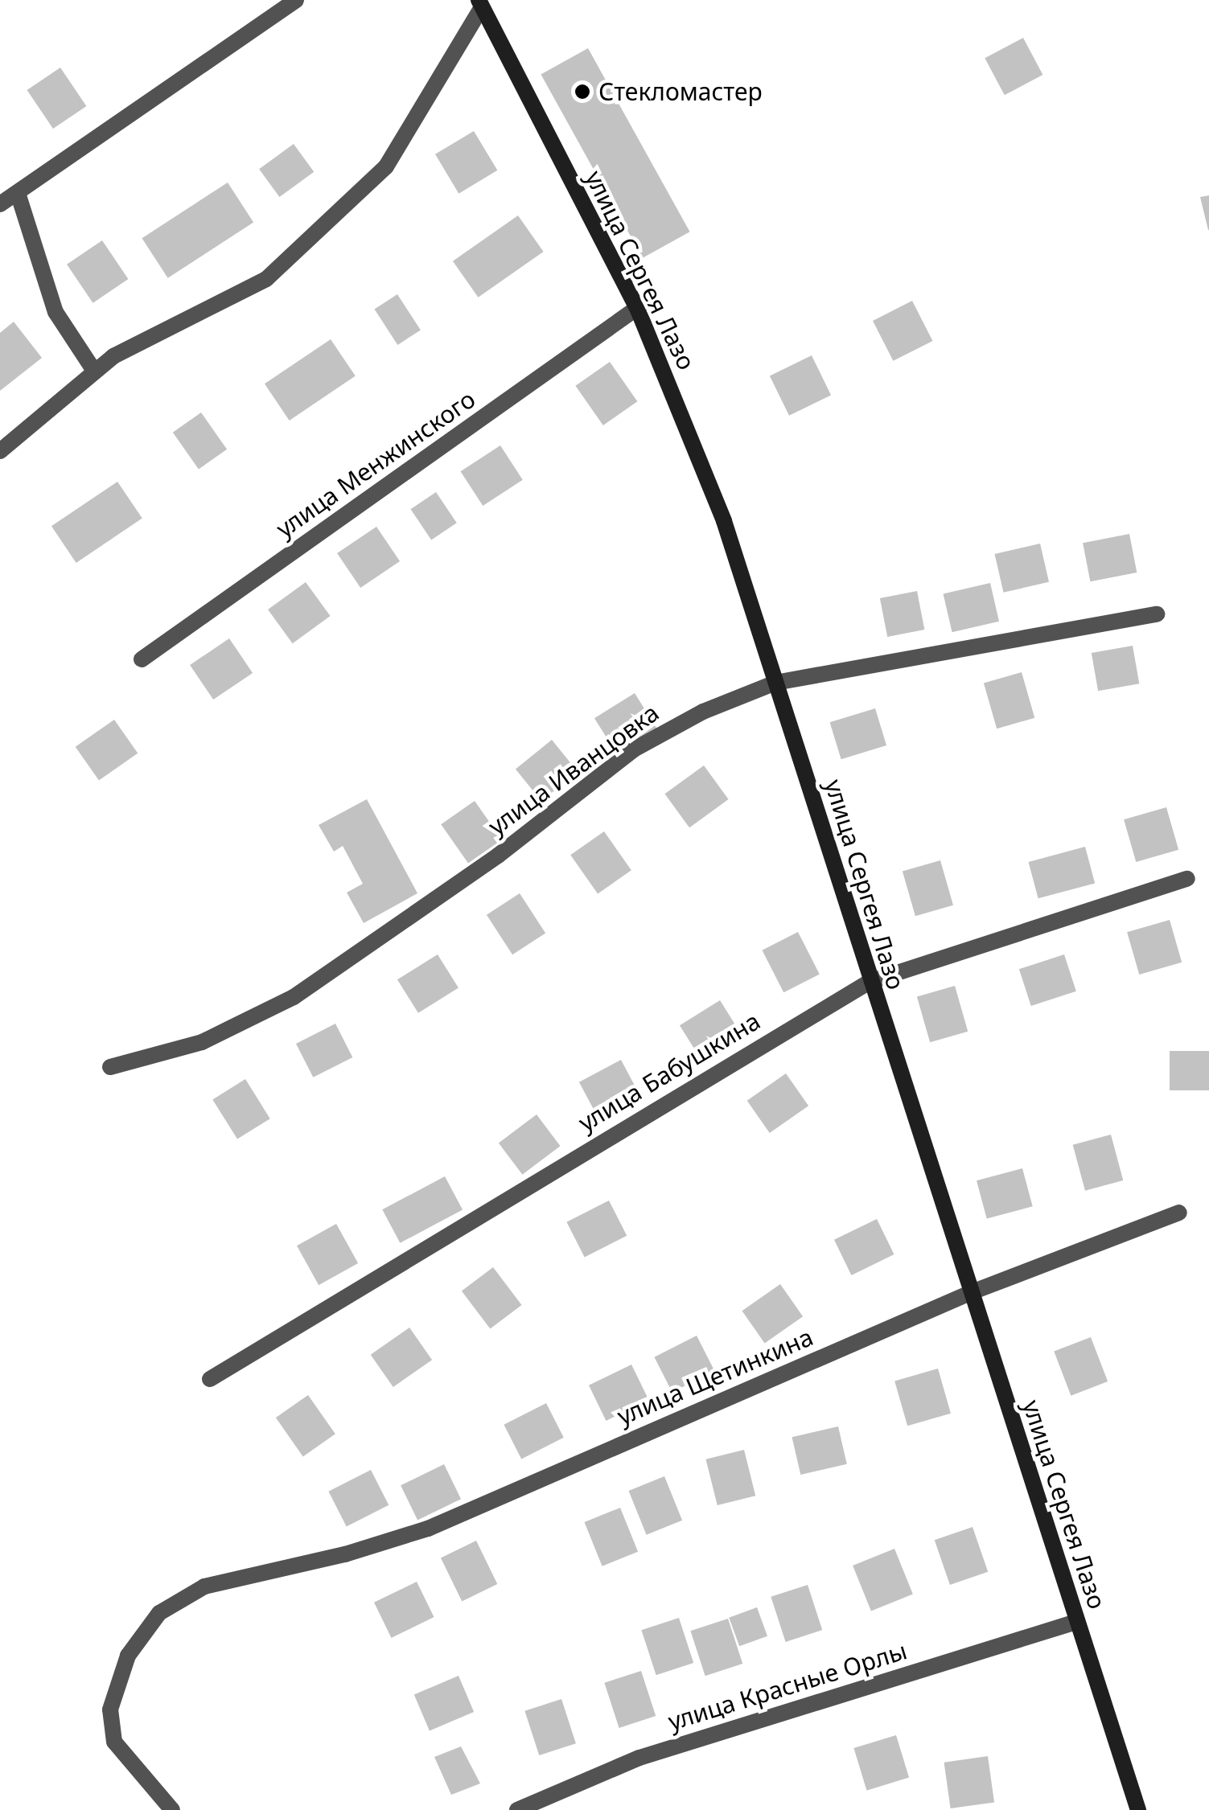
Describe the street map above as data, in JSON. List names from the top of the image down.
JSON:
{
  "streets": {
    "main road": ["улица Сергея Лазо"],
    "street": [
      "улица Менжинского",
      "улица Иванцовка",
      "улица Бабушкина",
      "улица Щетинкина",
      "улица Красные Орлы"
    ]
  },
  "crossings": [
    ["улица Сергея Лазо", "улица Менжинского"],
    ["улица Сергея Лазо", "улица Иванцовка"],
    ["улица Сергея Лазо", "улица Бабушкина"],
    ["улица Сергея Лазо", "улица Щетинкина"],
    ["улица Сергея Лазо", "улица Красные Орлы"]
  ],
  "places": ["Стекломастер"]
}
